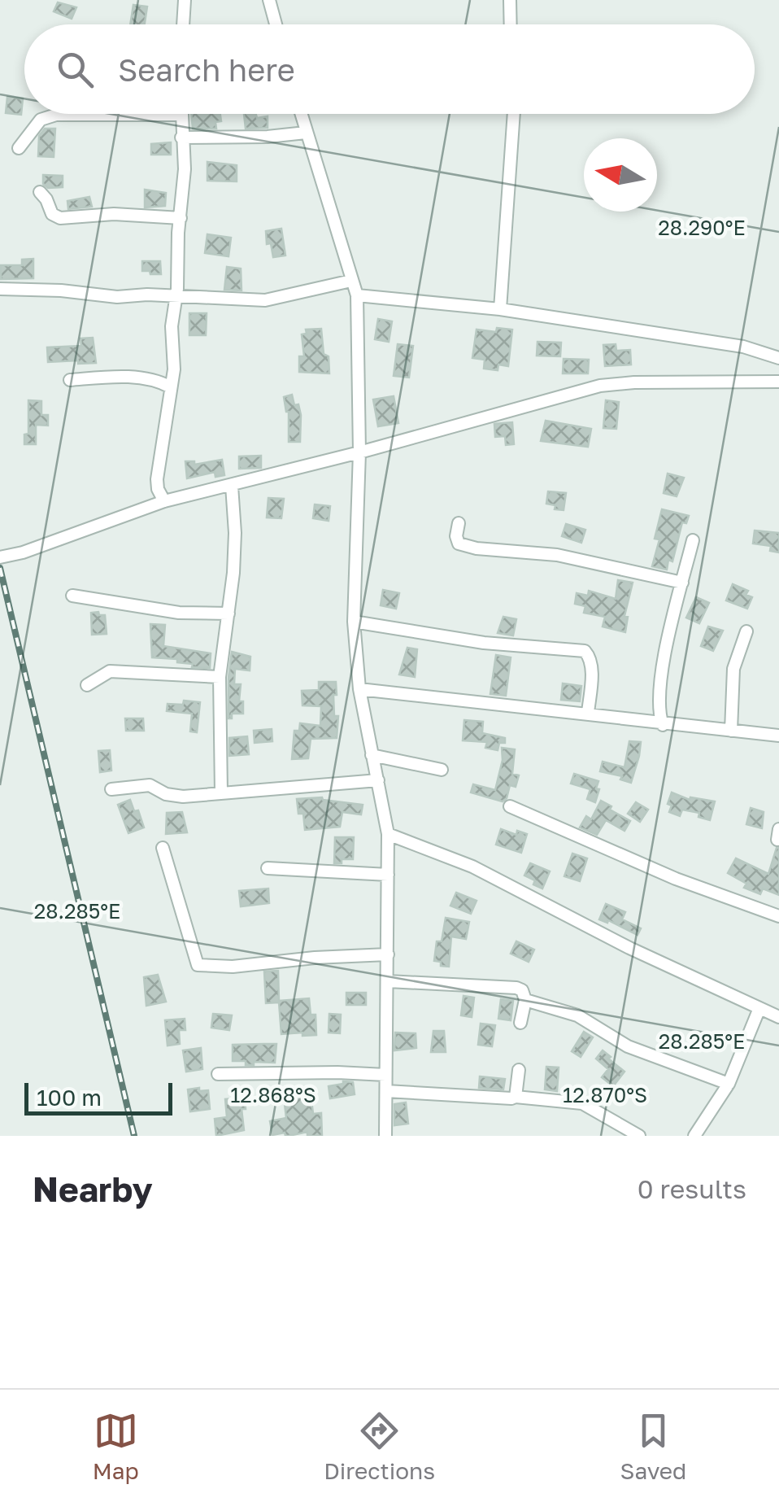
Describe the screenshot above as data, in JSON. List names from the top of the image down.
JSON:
{
  "scale_bar": "100 m",
  "north": "left",
  "page": {
    "search": "Search here",
    "scale": "100 m",
    "heading": ["Nearby", "0 results"],
    "nav": ["Map", "Directions", "Saved"]
  },
  "coordinates": [
    "28.290°E",
    "28.285°E",
    "12.868°S",
    "12.870°S"
  ]
}
